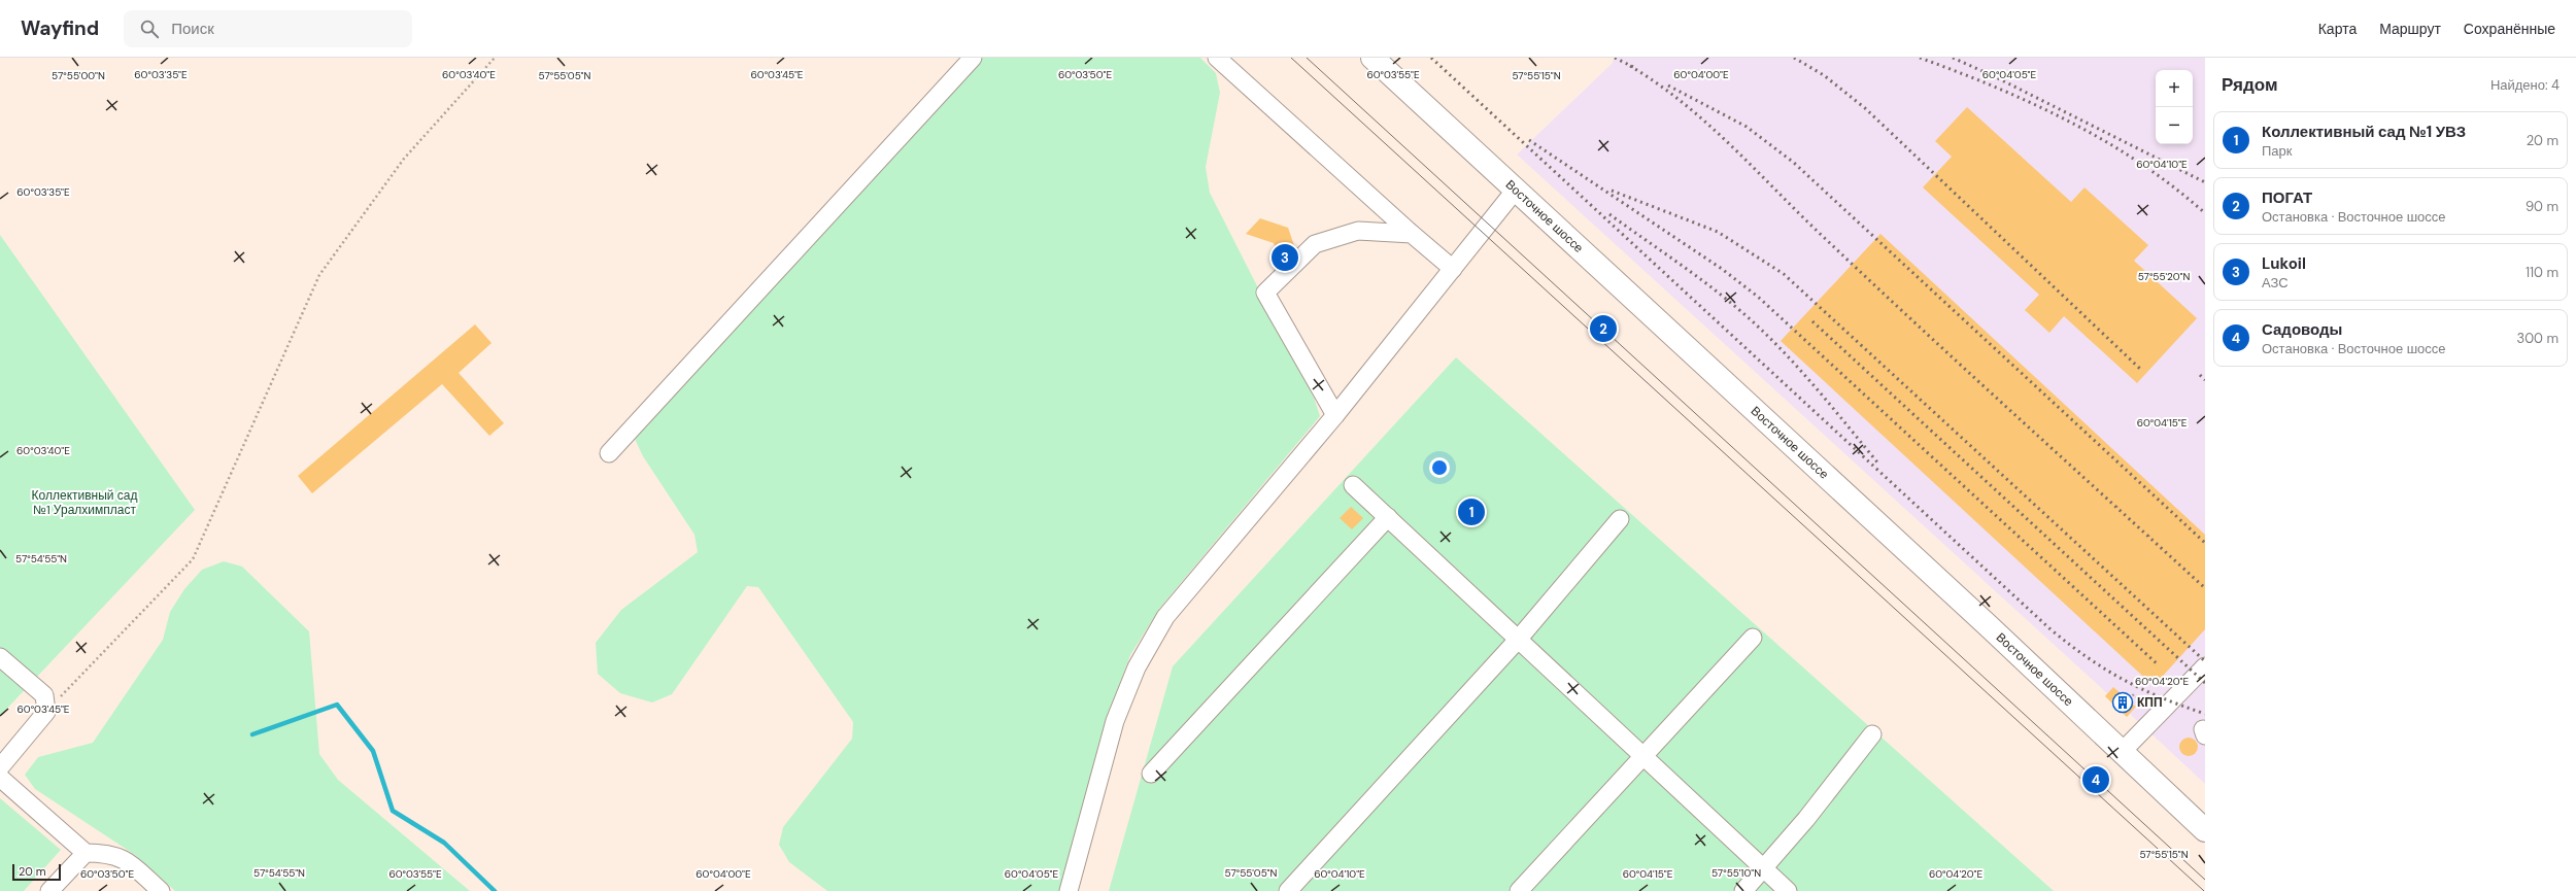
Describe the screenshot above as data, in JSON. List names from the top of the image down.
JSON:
{
  "streets": {
    "main road": ["Восточное шоссе"]
  },
  "parks": ["Коллективный сад №1 Уралхимпласт"],
  "places": {
    "building": ["КПП"]
  },
  "scale_bar": "20 m",
  "page": {
    "header": "Wayfind",
    "search": "Поиск",
    "nav": ["Карта", "Маршрут", "Сохранённые"],
    "heading": ["Рядом", "Найдено: 4"],
    "map_buttons": ["+", "−"],
    "list": [
      {
        "mark": "1",
        "name": "Коллективный сад №1 УВЗ",
        "note": "Парк",
        "value": "20 m"
      },
      {
        "mark": "2",
        "name": "ПОГАТ",
        "note": "Остановка · Восточное шоссе",
        "value": "90 m"
      },
      {
        "mark": "3",
        "name": "Lukoil",
        "note": "АЗС",
        "value": "110 m"
      },
      {
        "mark": "4",
        "name": "Садоводы",
        "note": "Остановка · Восточное шоссе",
        "value": "300 m"
      }
    ],
    "pins": [
      "3",
      "2",
      "1",
      "4"
    ],
    "scale": "20 m"
  },
  "coordinates": [
    "60°03'35\"E",
    "60°03'40\"E",
    "60°03'45\"E",
    "60°03'50\"E",
    "60°03'55\"E",
    "60°04'00\"E",
    "60°04'05\"E",
    "57°55'00\"N",
    "57°55'05\"N",
    "57°55'15\"N",
    "60°04'10\"E",
    "57°55'20\"N",
    "60°04'15\"E",
    "57°54'55\"N",
    "60°04'20\"E",
    "57°55'10\"N"
  ]
}
